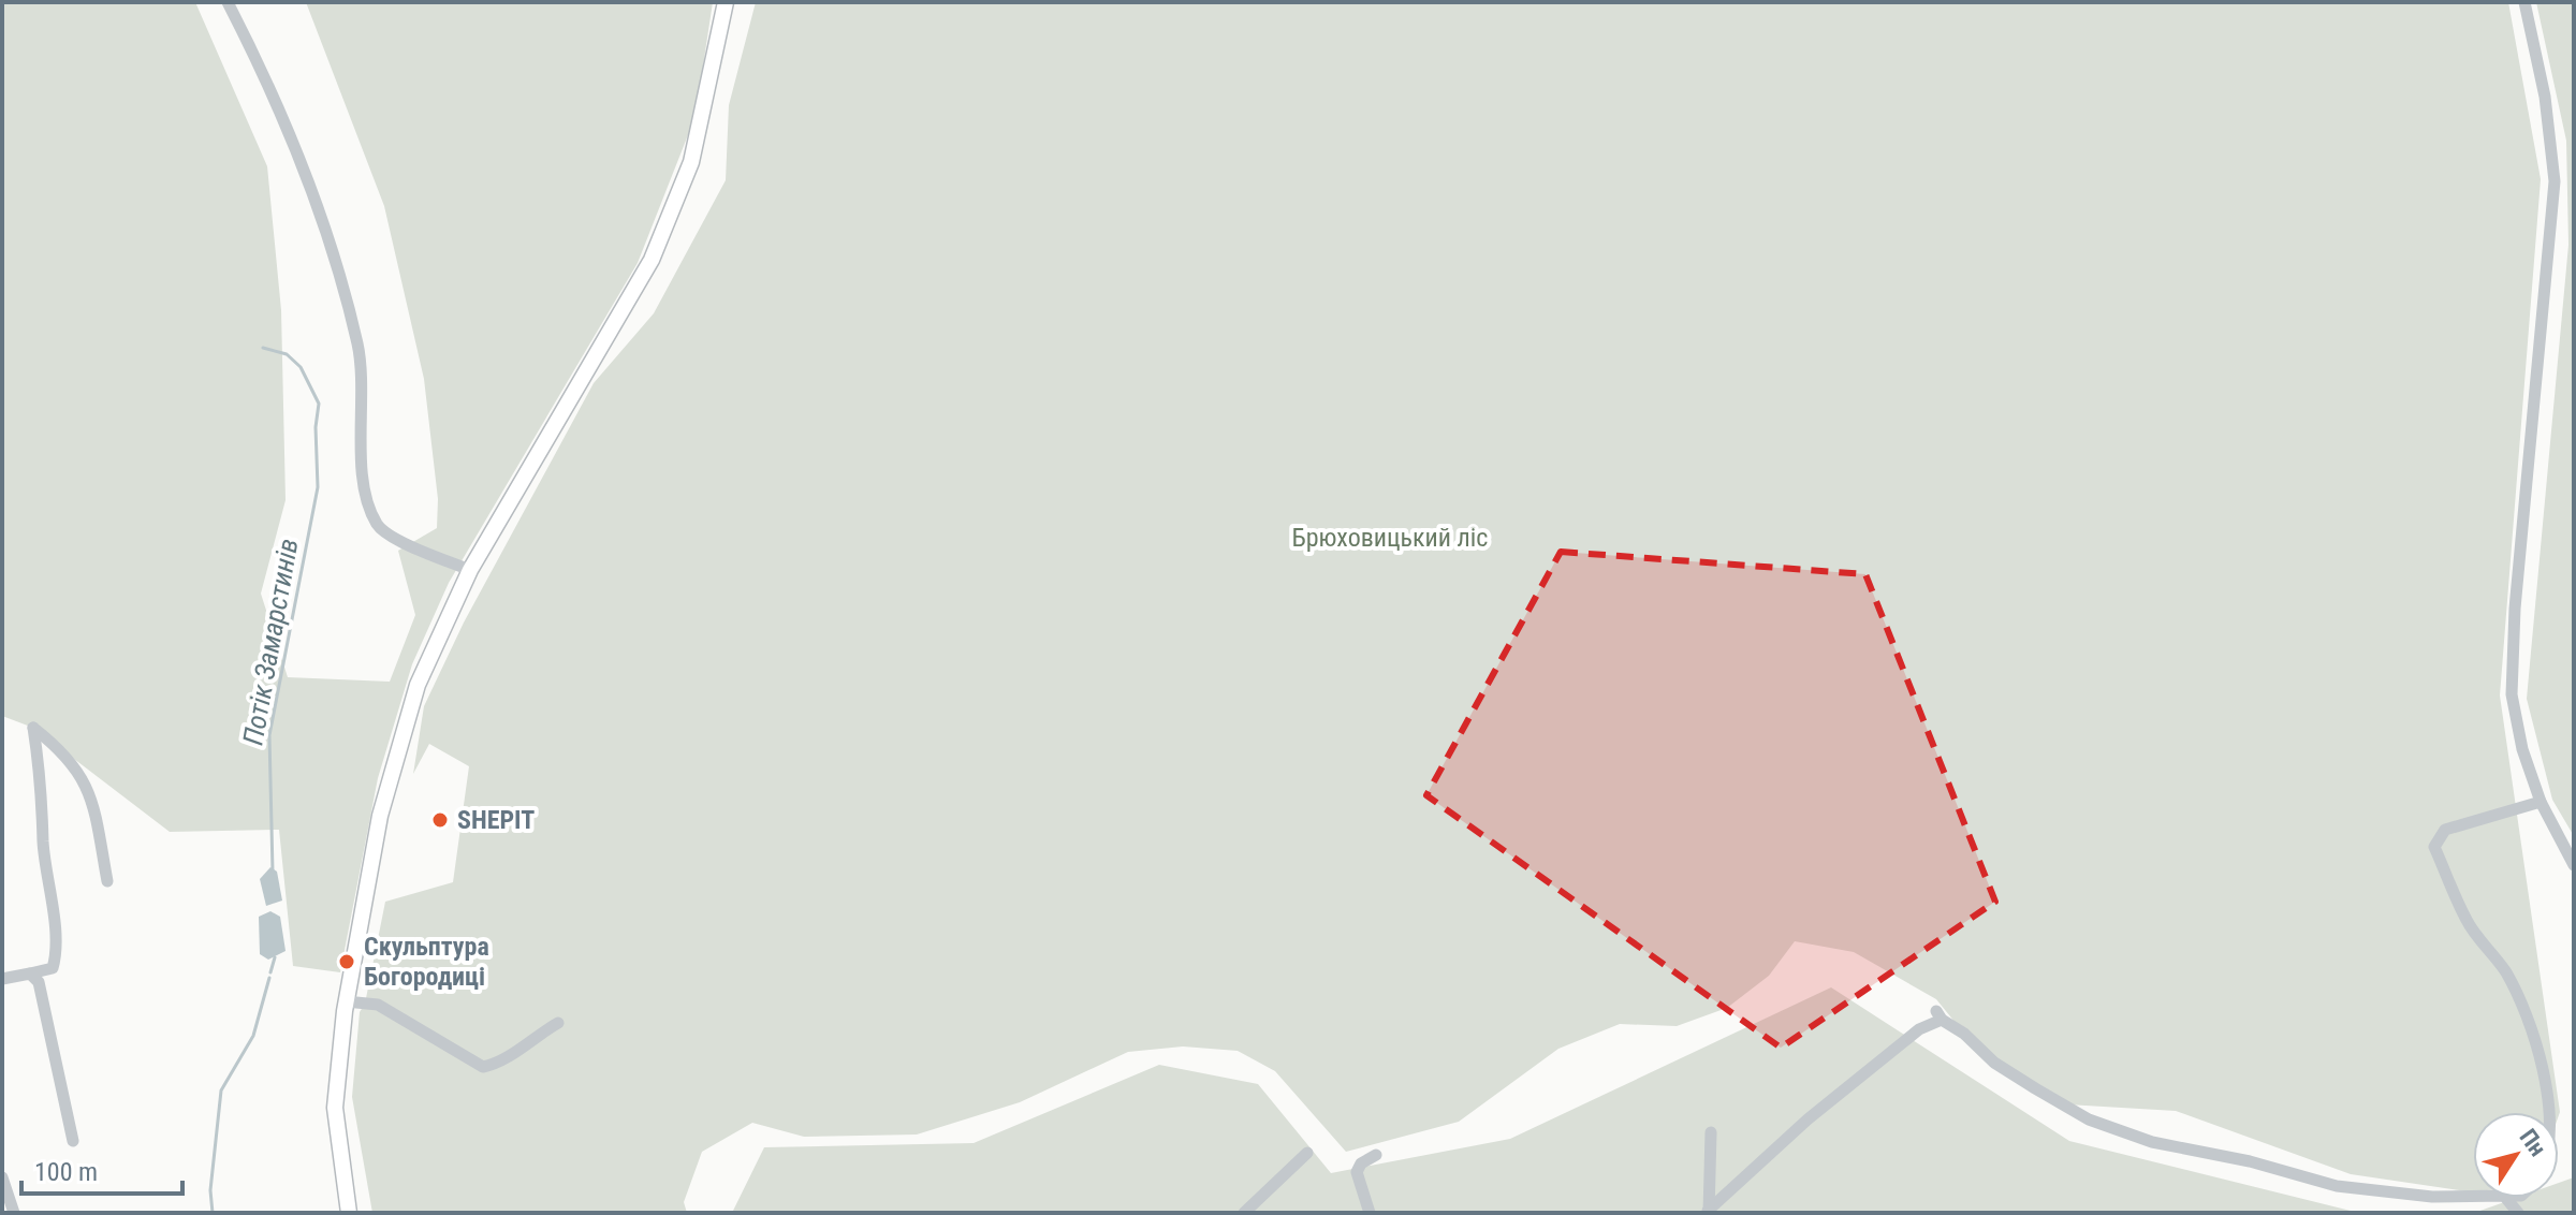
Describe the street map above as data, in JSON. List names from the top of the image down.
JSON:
{
  "water": ["Потік Замарстинів"],
  "parks": ["Брюховицький ліс"],
  "places": ["SHEPIT", "Скульптура Богородиці"],
  "scale_bar": "100 m",
  "north": "top right"
}
